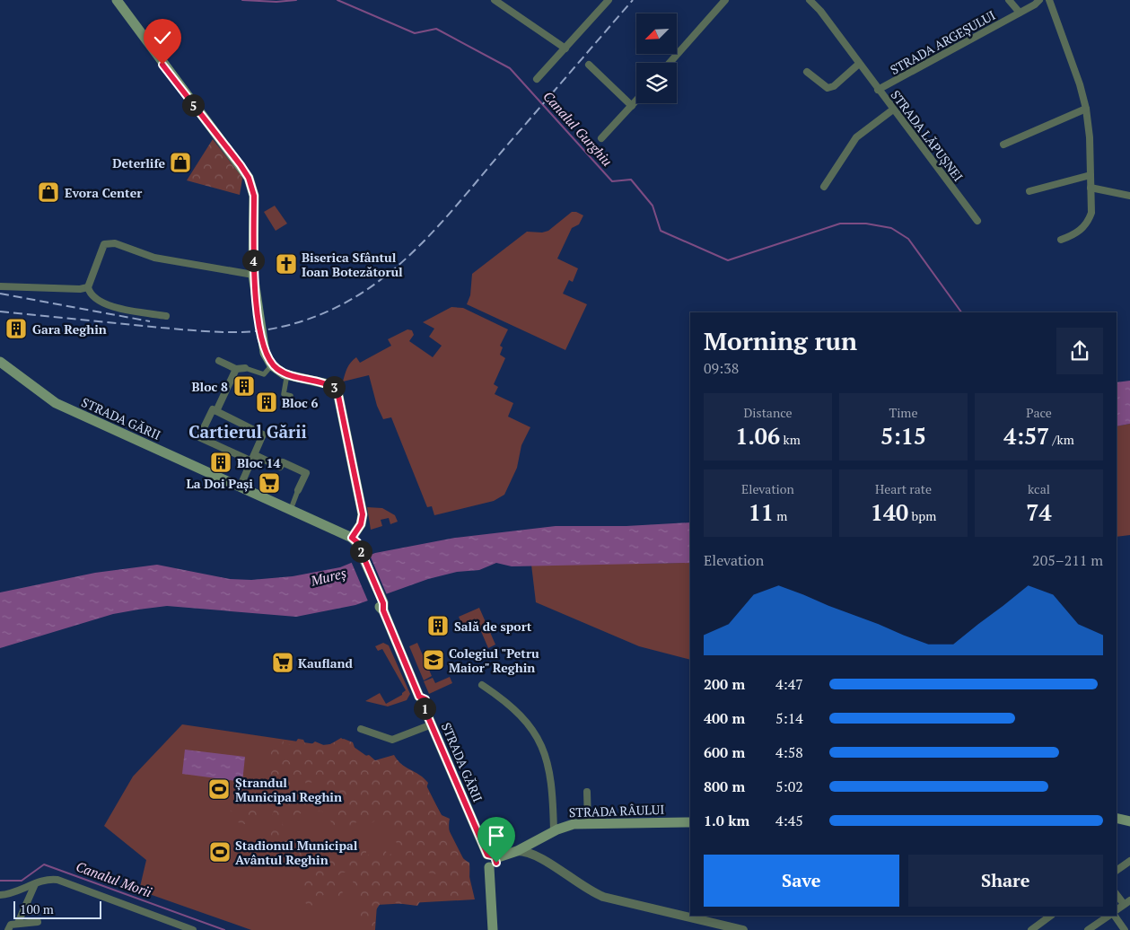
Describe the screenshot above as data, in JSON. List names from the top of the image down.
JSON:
{
  "streets": {
    "main road": ["STRADA GĂRII", "STRADA RÂULUI"],
    "street": ["STRADA ARGEȘULUI", "STRADA LĂPUȘNEI"]
  },
  "crossings": [
    ["STRADA ARGEȘULUI", "STRADA LĂPUȘNEI"],
    ["STRADA GĂRII", "STRADA RÂULUI"]
  ],
  "districts": ["Cartierul Gării"],
  "water": ["Canalul Gurghiu", "Mureș", "Canalul Morii"],
  "places": {
    "shop": ["Deterlife", "Evora Center"],
    "church": ["Biserica Sfântul Ioan Botezătorul"],
    "building": [
      "Gara Reghin",
      "Bloc 8",
      "Bloc 6",
      "Bloc 14",
      "Sală de sport"
    ],
    "supermarket": ["La Doi Pași", "Kaufland"],
    "school or university": ["Colegiul \"Petru Maior\" Reghin"],
    "sports": ["Ștrandul Municipal Reghin", "Stadionul Municipal Avântul Reghin"]
  },
  "scale_bar": "100 m",
  "north": "bottom left",
  "page": {
    "pins": [
      "5",
      "4",
      "3",
      "2",
      "1"
    ],
    "heading": ["Morning run", "09:38"],
    "stats": [
      ["Distance", "1.06 km"],
      ["Time", "5:15"],
      ["Pace", "4:57 /km"],
      ["Elevation", "11 m"],
      ["Heart rate", "140 bpm"],
      ["kcal", "74"]
    ],
    "chart": ["Elevation", "205–211 m"],
    "list": [
      {
        "name": "200 m",
        "note": "4:47"
      },
      {
        "name": "400 m",
        "note": "5:14"
      },
      {
        "name": "600 m",
        "note": "4:58"
      },
      {
        "name": "800 m",
        "note": "5:02"
      },
      {
        "name": "1.0 km",
        "note": "4:45"
      }
    ],
    "buttons": ["Save", "Share"],
    "scale": "100 m"
  }
}
